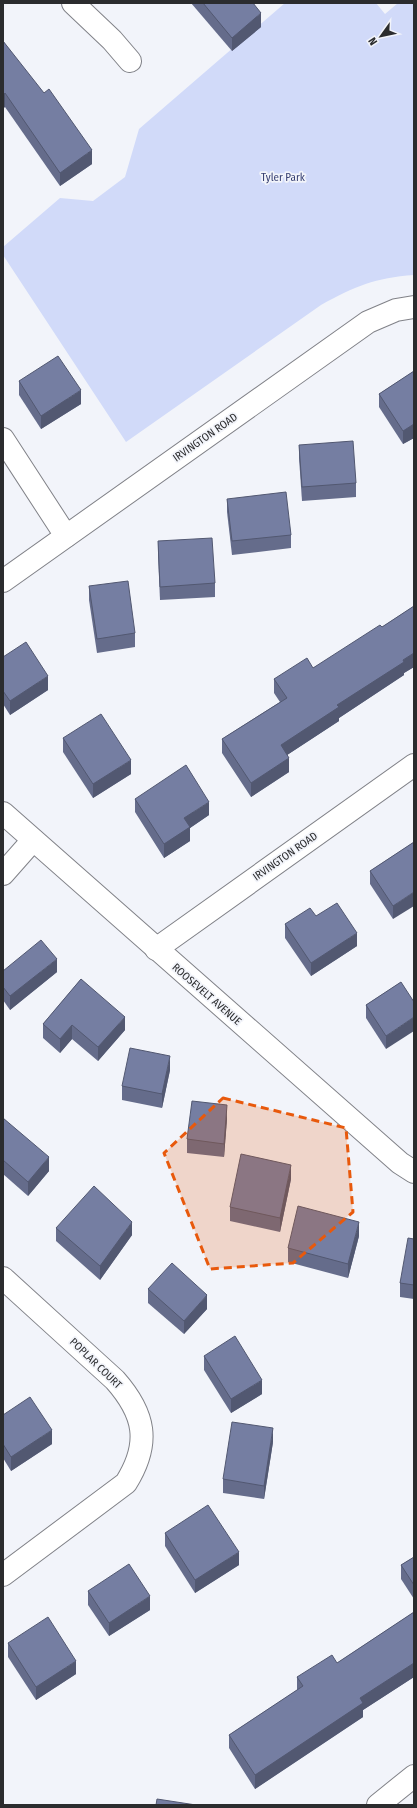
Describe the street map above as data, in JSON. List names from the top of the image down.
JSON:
{
  "streets": {
    "street": ["IRVINGTON ROAD", "ROOSEVELT AVENUE", "POPLAR COURT"]
  },
  "crossings": [
    ["IRVINGTON ROAD", "ROOSEVELT AVENUE"]
  ],
  "parks": ["Tyler Park"],
  "north": "bottom left"
}
